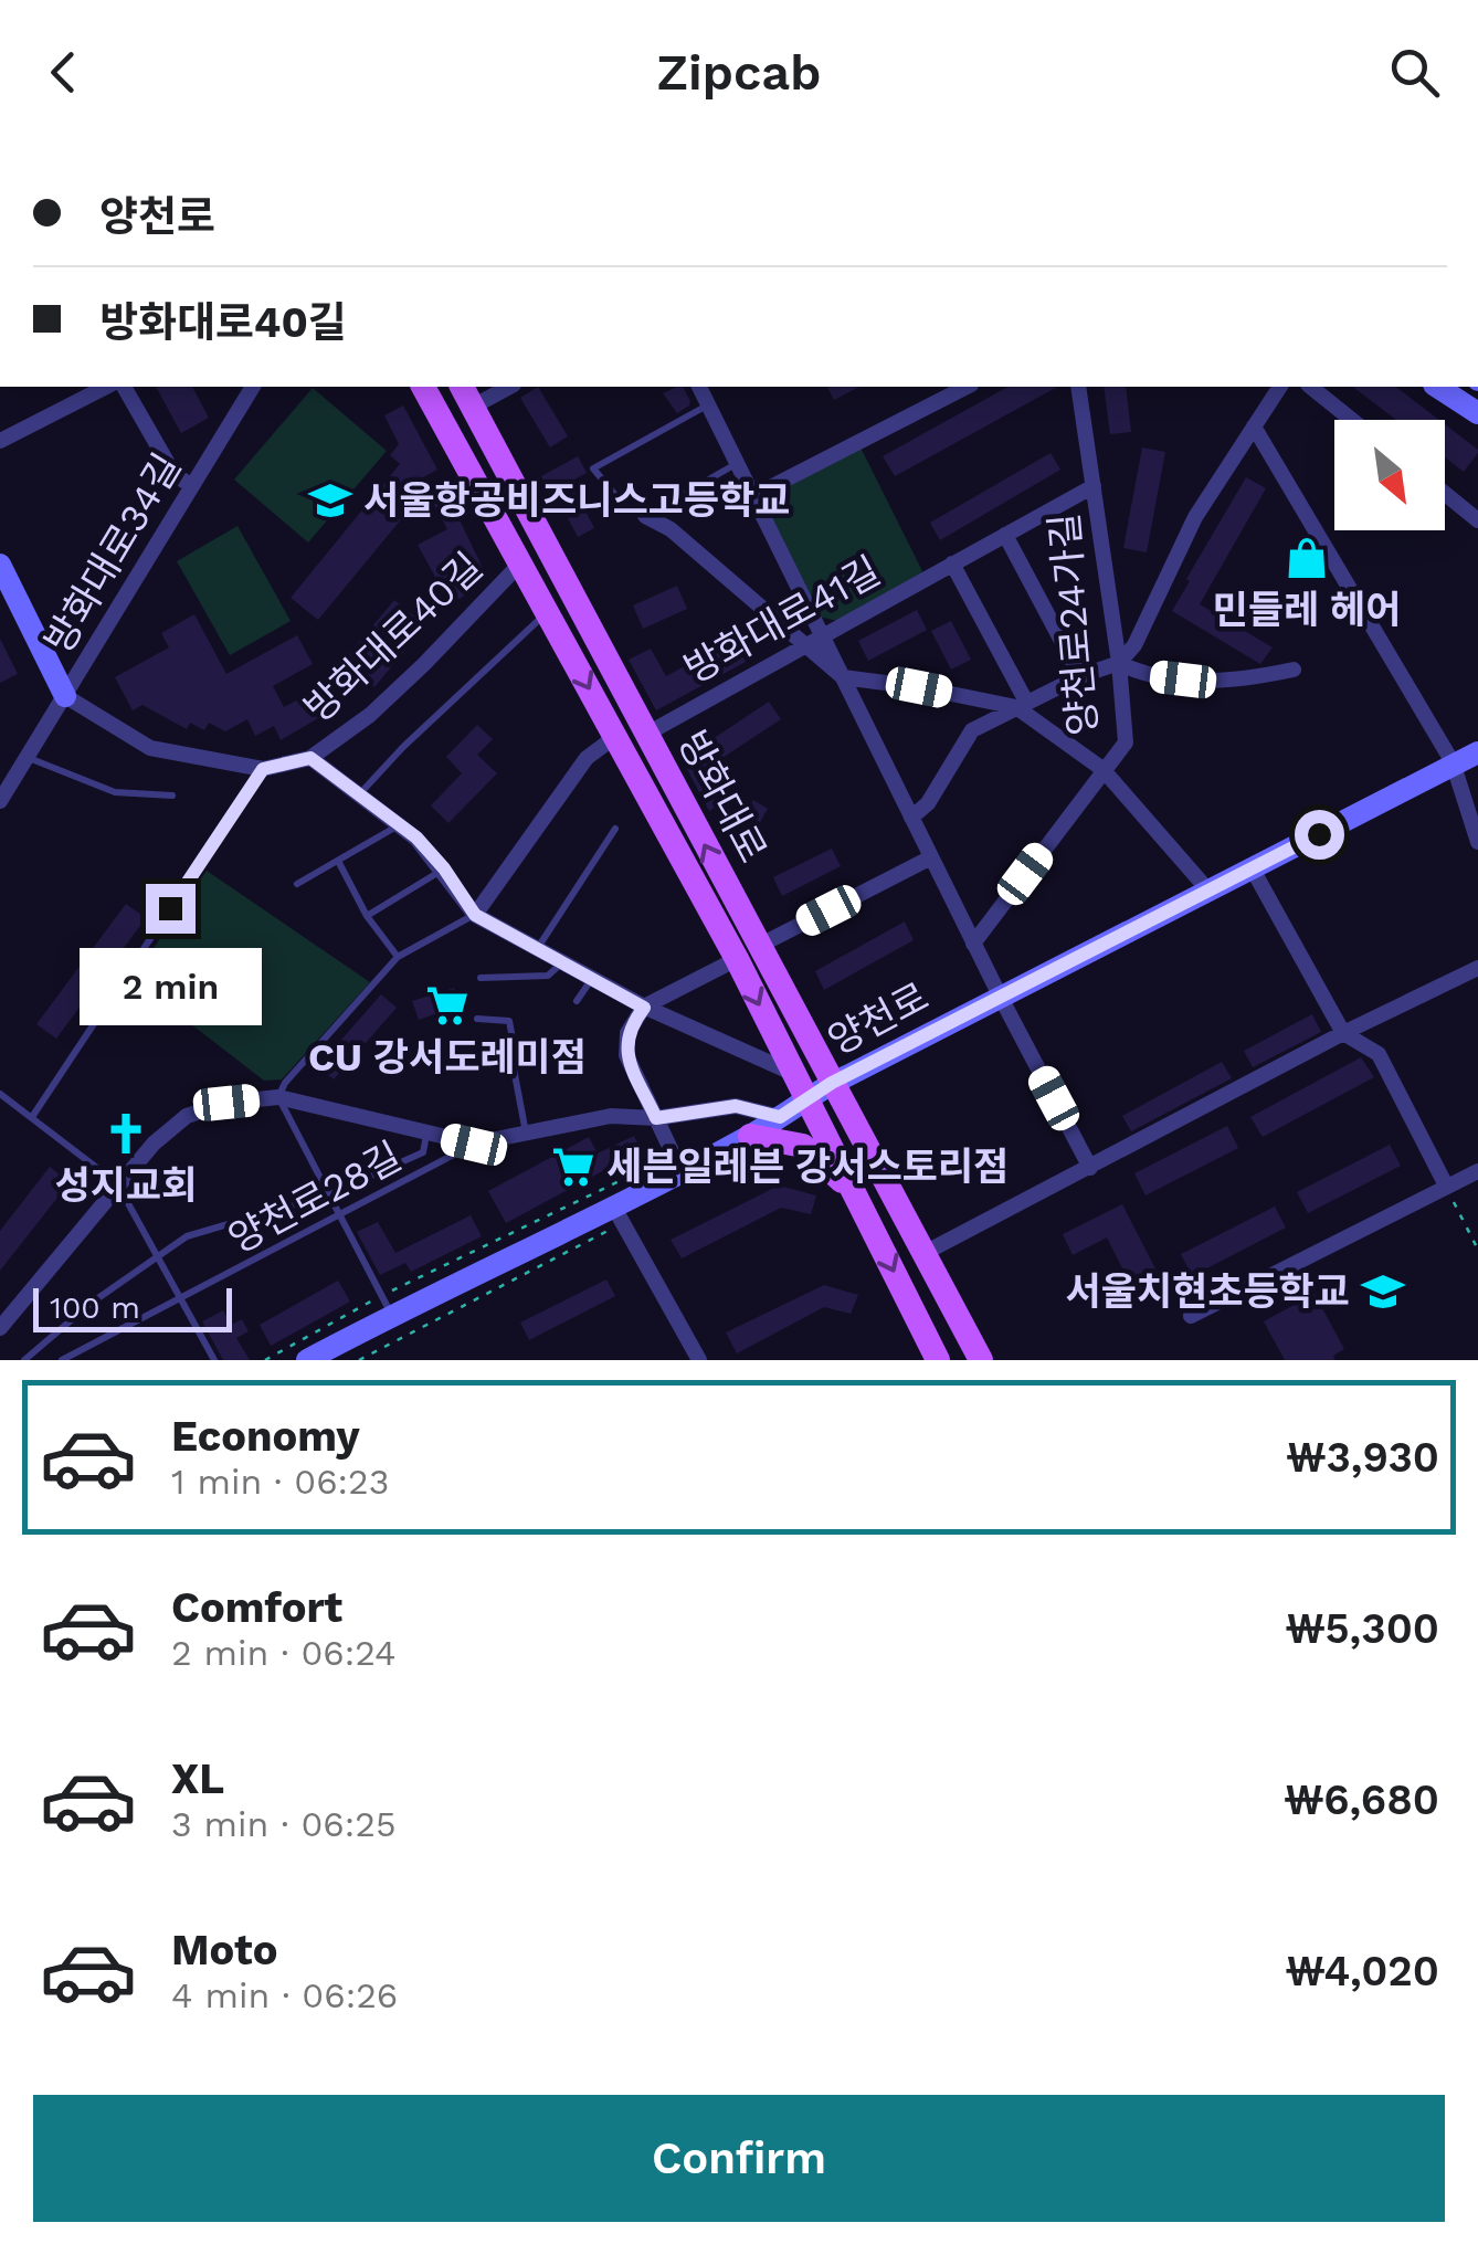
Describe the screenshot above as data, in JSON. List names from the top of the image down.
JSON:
{
  "streets": {
    "main road": ["방화대로", "양천로"],
    "street": [
      "방화대로34길",
      "방화대로41길",
      "양천로24가길",
      "방화대로40길"
    ],
    "lane": ["양천로28길"]
  },
  "crossings": [
    ["방화대로41길", "양천로24가길"],
    ["방화대로41길", "방화대로"],
    ["방화대로40길", "방화대로"],
    ["방화대로", "양천로"]
  ],
  "places": {
    "school or university": ["서울항공비즈니스고등학교", "서울치현초등학교"],
    "shop": ["민들레 헤어"],
    "supermarket": ["CU 강서도레미점", "세븐일레븐 강서스토리점"],
    "church": ["성지교회"]
  },
  "scale_bar": "100 m",
  "north": "bottom right",
  "page": {
    "header": "Zipcab",
    "banner": ["양천로", "방화대로40길"],
    "bubble": "2 min",
    "scale": "100 m",
    "list": [
      {
        "name": "Economy",
        "note": "1 min · 06:23",
        "value": "₩3,930"
      },
      {
        "name": "Comfort",
        "note": "2 min · 06:24",
        "value": "₩5,300"
      },
      {
        "name": "XL",
        "note": "3 min · 06:25",
        "value": "₩6,680"
      },
      {
        "name": "Moto",
        "note": "4 min · 06:26",
        "value": "₩4,020"
      }
    ],
    "buttons": "Confirm"
  }
}
